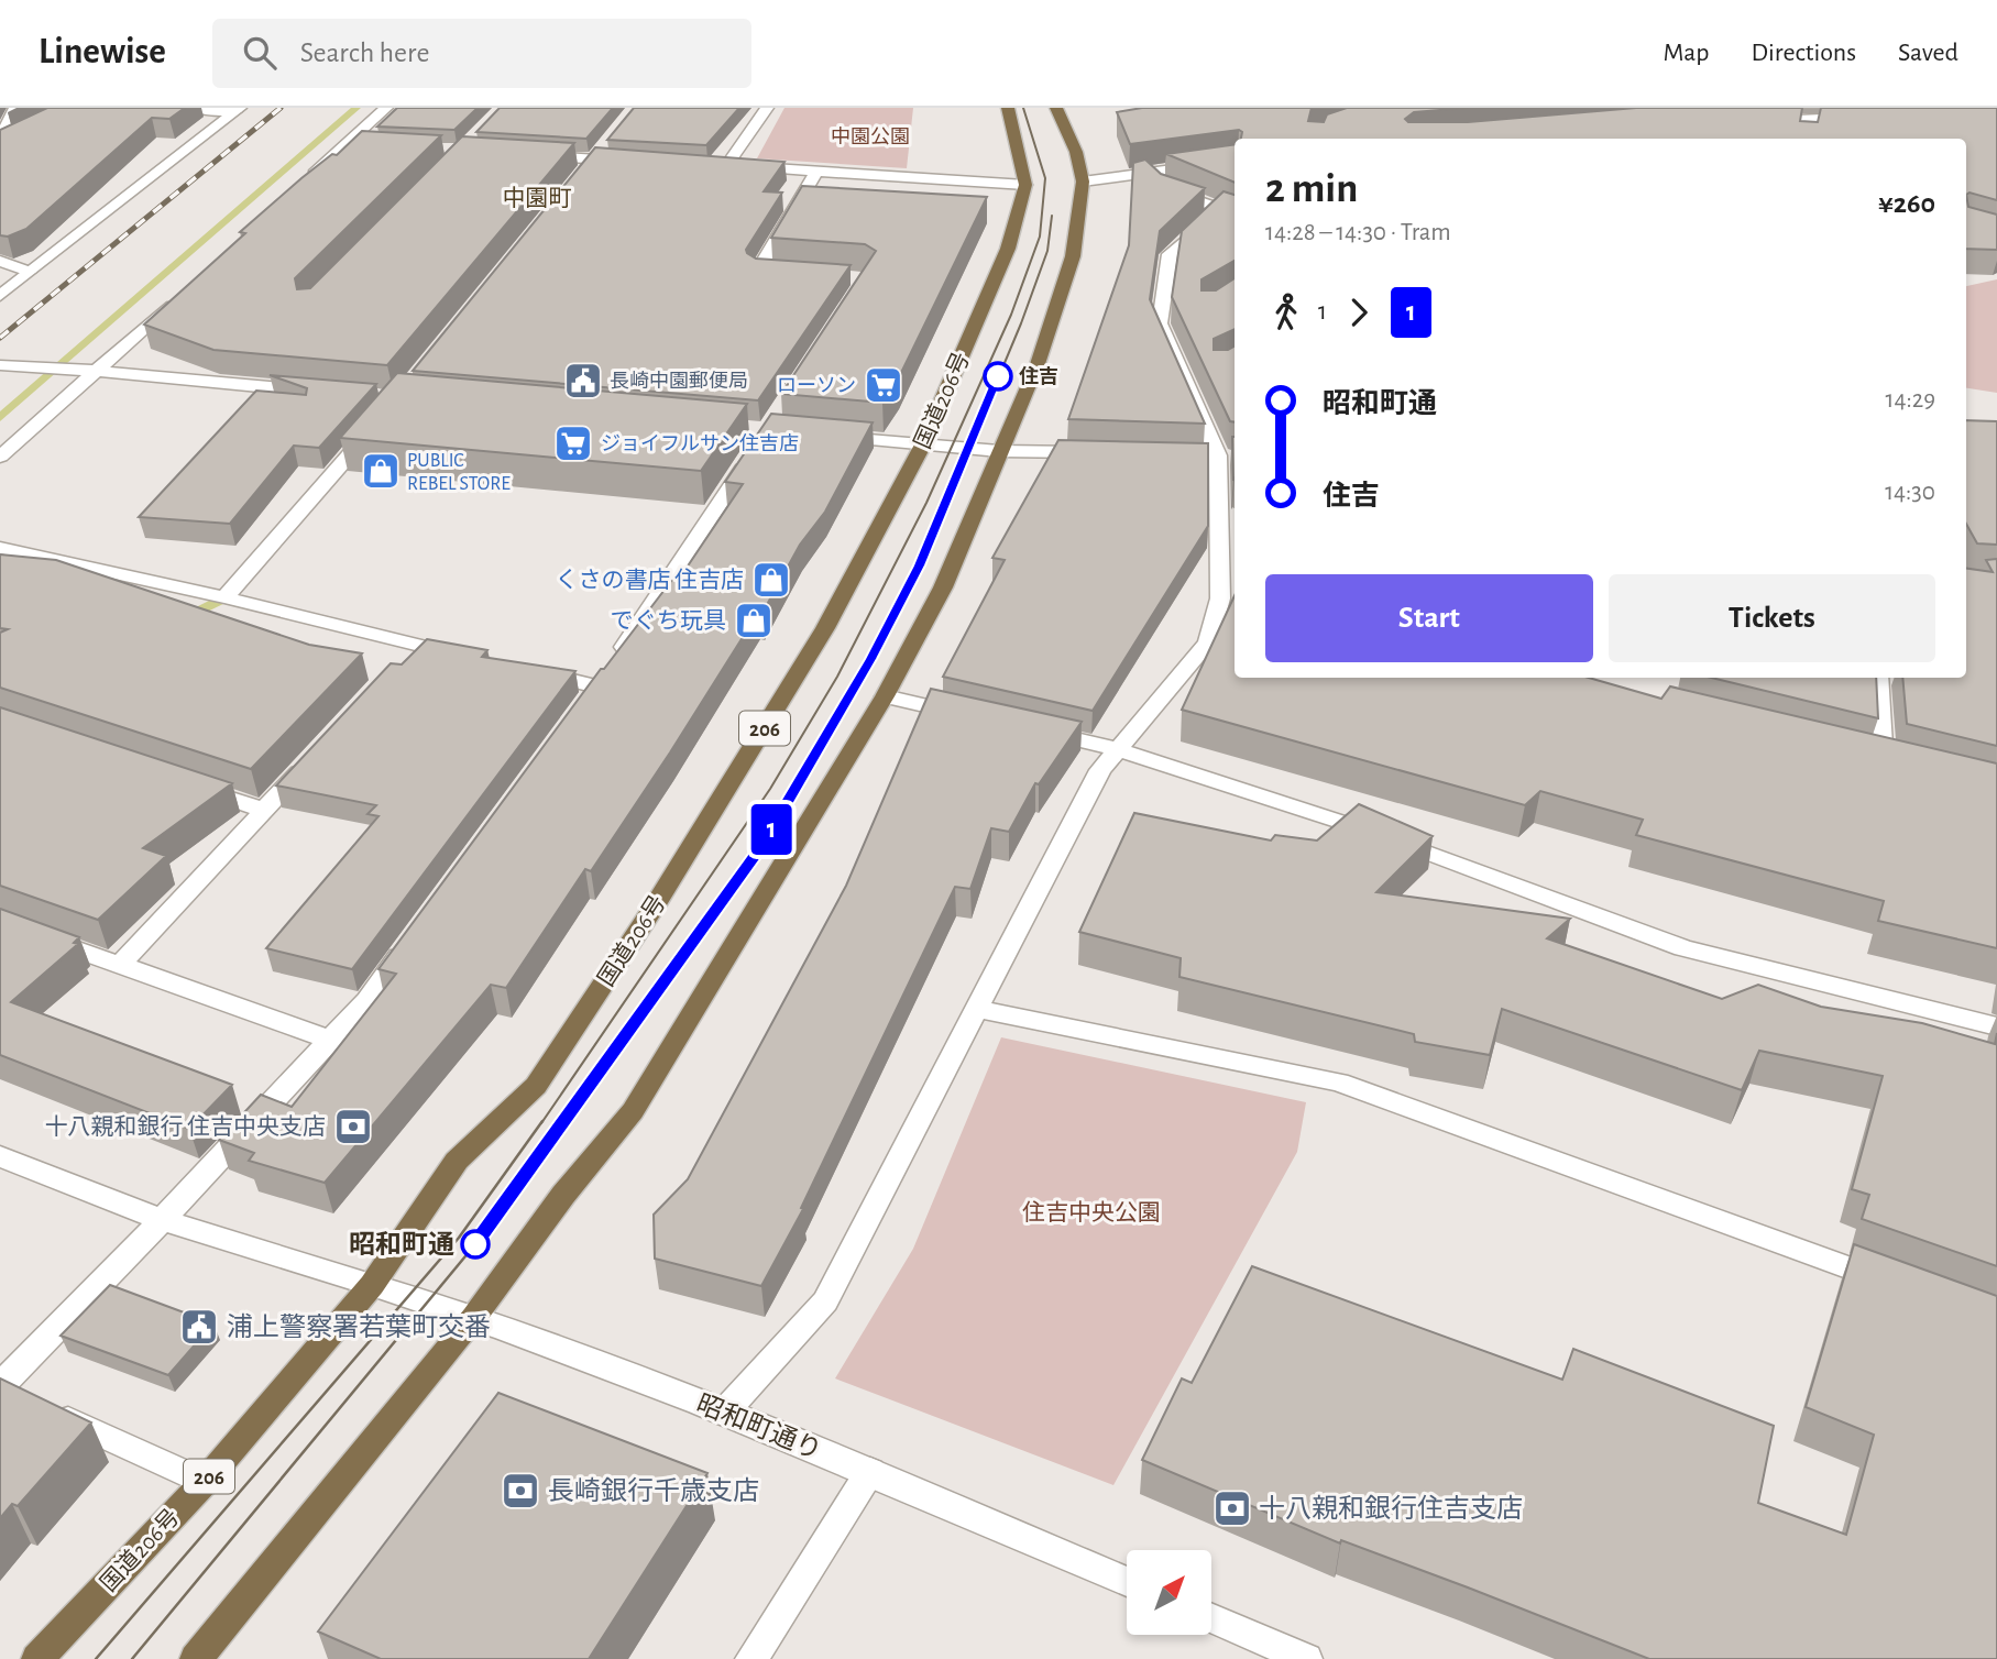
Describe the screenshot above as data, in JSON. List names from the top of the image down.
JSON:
{
  "streets": {
    "highway": ["国道206号", "206"],
    "street": ["昭和町通り"]
  },
  "crossings": [
    ["国道206号", "昭和町通り"]
  ],
  "districts": ["中園町"],
  "parks": ["中園公園", "住吉中央公園"],
  "places": {
    "other": ["住吉", "昭和町通"],
    "public building": ["長崎中園郵便局", "浦上警察署若葉町交番"],
    "supermarket": ["ローソン", "ジョイフルサン住吉店"],
    "shop": ["PUBLIC REBEL STORE", "くさの書店 住吉店", "でぐち玩具"],
    "bank": ["十八親和銀行 住吉中央支店", "長崎銀行千歳支店", "十八親和銀行住吉支店"]
  },
  "lines": ["tram line 1"],
  "north": "top right",
  "page": {
    "header": "Linewise",
    "search": "Search here",
    "nav": ["Map", "Directions", "Saved"],
    "on_map": "1",
    "heading": ["2 min", "14:28 – 14:30 · Tram", "¥260"],
    "legs": ["1", "1"],
    "list": [
      {
        "name": "昭和町通",
        "value": "14:29"
      },
      {
        "name": "住吉",
        "value": "14:30"
      }
    ],
    "buttons": ["Start", "Tickets"]
  }
}
